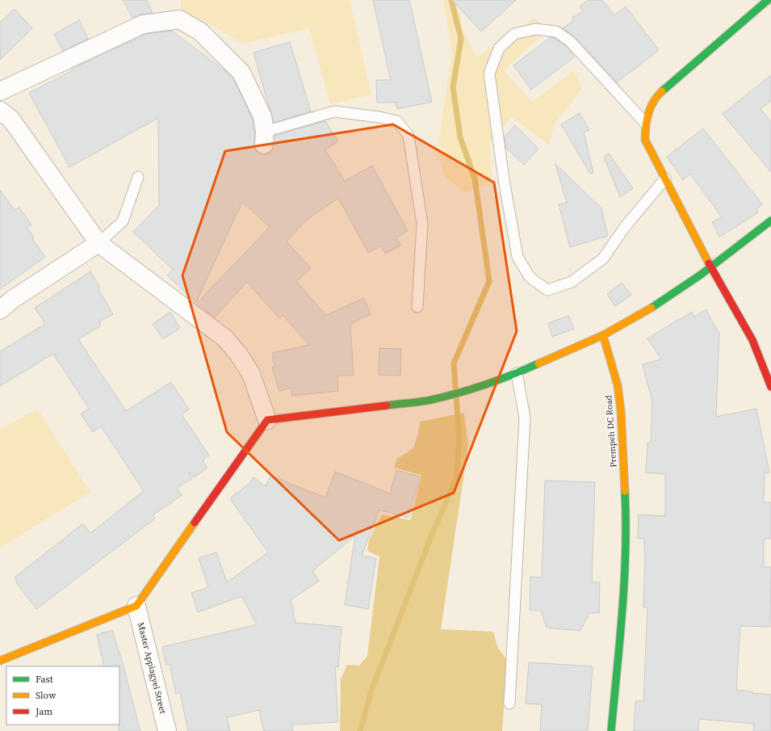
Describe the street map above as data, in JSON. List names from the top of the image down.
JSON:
{
  "streets": {
    "street": ["Prempeh DC Road", "Master Appiagyei Street"]
  },
  "legend": ["Fast", "Slow", "Jam"]
}
